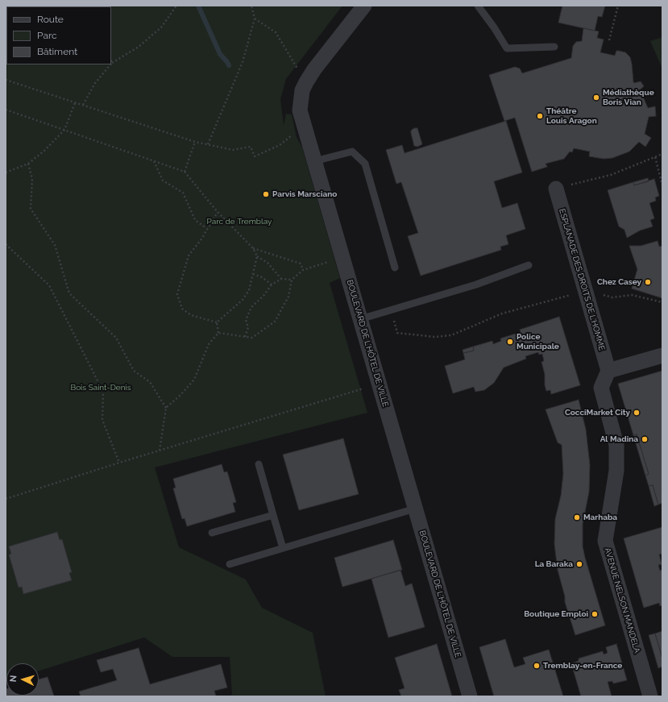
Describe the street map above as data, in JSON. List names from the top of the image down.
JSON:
{
  "streets": {
    "street": ["ESPLANADE DES DROITS DE L'HOMME", "BOULEVARD DE L'HÔTEL DE VILLE", "AVENUE NELSON MANDELA"]
  },
  "crossings": [
    ["ESPLANADE DES DROITS DE L'HOMME", "AVENUE NELSON MANDELA"]
  ],
  "parks": ["Parc de Tremblay", "Bois Saint-Denis"],
  "places": [
    "Médiathèque Boris Vian",
    "Théâtre Louis Aragon",
    "Parvis Marsciano",
    "Chez Casey",
    "Police Municipale",
    "CocciMarket City",
    "Al Madina",
    "Marhaba",
    "La Baraka",
    "Boutique Emploi",
    "Tremblay-en-France"
  ],
  "legend": ["Route", "Parc", "Bâtiment"],
  "north": "left"
}
